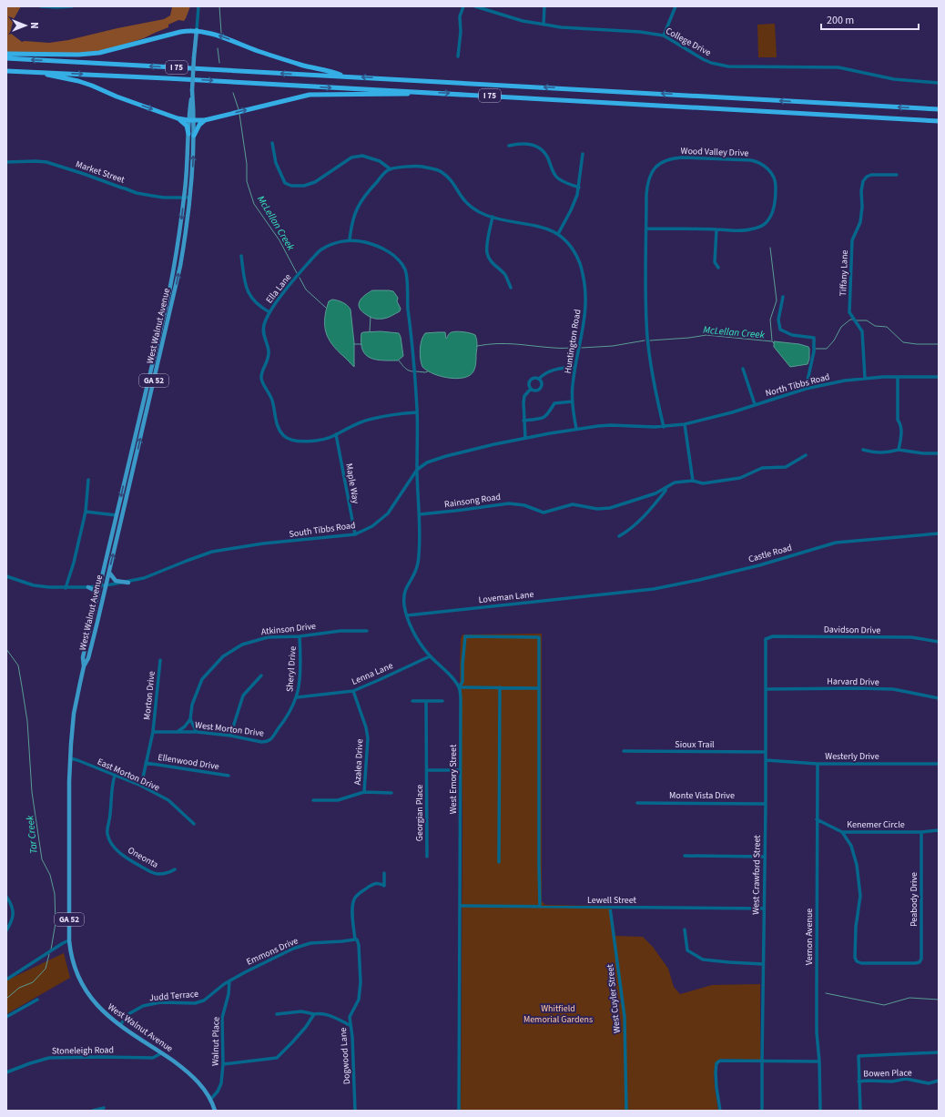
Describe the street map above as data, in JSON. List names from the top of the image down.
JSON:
{
  "streets": {
    "highway": ["I 75"],
    "main road": ["West Walnut Avenue", "GA 52"],
    "street": [
      "College Drive",
      "Wood Valley Drive",
      "Market Street",
      "Tiffany Lane",
      "Ella Lane",
      "Huntington Road",
      "North Tibbs Road",
      "Maple Way",
      "Rainsong Road",
      "South Tibbs Road",
      "Castle Road",
      "Loveman Lane",
      "Atkinson Drive",
      "Davidson Drive",
      "Sheryl Drive",
      "Lenna Lane",
      "Harvard Drive",
      "Morton Drive",
      "West Morton Drive",
      "Sioux Trail",
      "Westerly Drive",
      "Ellenwood Drive",
      "Azalea Drive",
      "East Morton Drive",
      "West Emory Street",
      "Monte Vista Drive",
      "Georgian Place",
      "Kenemer Circle",
      "Oneonta",
      "West Crawford Street",
      "Peabody Drive",
      "Lewell Street",
      "Vernon Avenue",
      "Emmons Drive",
      "Judd Terrace",
      "West Cuyler Street",
      "Walnut Place",
      "Stoneleigh Road",
      "Dogwood Lane",
      "Bowen Place"
    ]
  },
  "crossings": [
    ["Wood Valley Drive", "North Tibbs Road"],
    ["Wood Valley Drive", "South Tibbs Road"],
    ["Market Street", "West Walnut Avenue"],
    ["Tiffany Lane", "North Tibbs Road"],
    ["Ella Lane", "Maple Way"],
    ["Ella Lane", "South Tibbs Road"],
    ["West Walnut Avenue", "South Tibbs Road"],
    ["West Walnut Avenue", "East Morton Drive"],
    ["West Walnut Avenue", "Judd Terrace"],
    ["West Walnut Avenue", "Walnut Place"],
    ["West Walnut Avenue", "Stoneleigh Road"],
    ["Huntington Road", "South Tibbs Road"],
    ["North Tibbs Road", "South Tibbs Road"],
    ["Maple Way", "South Tibbs Road"],
    ["Castle Road", "Loveman Lane"],
    ["Atkinson Drive", "Sheryl Drive"],
    ["Davidson Drive", "West Crawford Street"],
    ["Sheryl Drive", "Lenna Lane"],
    ["Sheryl Drive", "West Morton Drive"],
    ["Lenna Lane", "Azalea Drive"],
    ["Harvard Drive", "West Crawford Street"],
    ["Morton Drive", "West Morton Drive"],
    ["Sioux Trail", "West Crawford Street"],
    ["Westerly Drive", "West Crawford Street"],
    ["Westerly Drive", "Vernon Avenue"],
    ["East Morton Drive", "Oneonta"],
    ["West Emory Street", "Lewell Street"],
    ["Monte Vista Drive", "West Crawford Street"],
    ["Kenemer Circle", "Peabody Drive"],
    ["Kenemer Circle", "Vernon Avenue"],
    ["West Crawford Street", "Lewell Street"],
    ["Lewell Street", "West Cuyler Street"],
    ["Emmons Drive", "Judd Terrace"],
    ["Emmons Drive", "Walnut Place"],
    ["Emmons Drive", "Dogwood Lane"],
    ["Judd Terrace", "Walnut Place"]
  ],
  "water": ["McLellan Creek", "Tar Creek"],
  "parks": ["Whitfield Memorial Gardens"],
  "scale_bar": "200 m",
  "north": "right"
}
